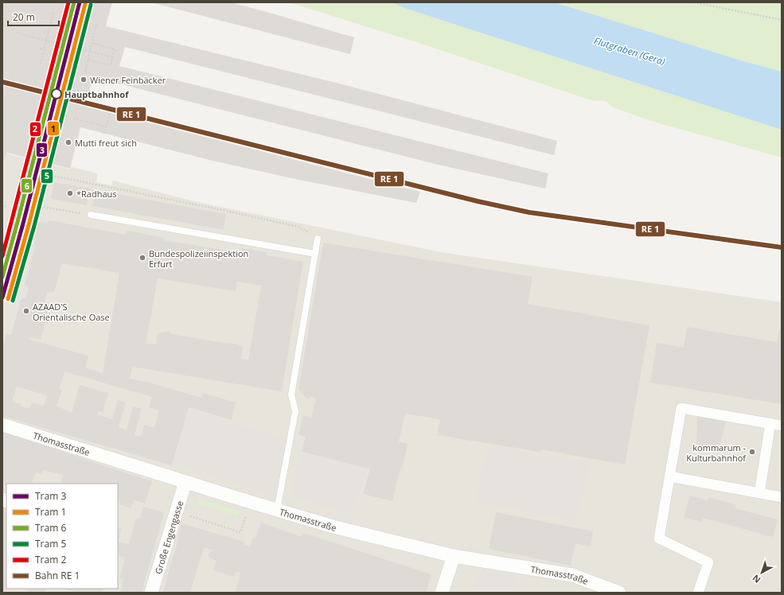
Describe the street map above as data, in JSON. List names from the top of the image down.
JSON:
{
  "streets": {
    "street": ["Thomasstraße", "Große Engengasse"]
  },
  "crossings": [
    ["Thomasstraße", "Große Engengasse"]
  ],
  "water": ["Flutgraben (Gera)"],
  "places": [
    "Wiener Feinbäcker",
    "Hauptbahnhof",
    "Mutti freut sich",
    "*Radhaus",
    "Bundespolizeiinspektion Erfurt",
    "AZAAD'S Orientalische Oase",
    "kommarum - Kulturbahnhof"
  ],
  "lines": [
    "tram line 3",
    "tram line 6",
    "tram line 2",
    "tram line 1",
    "tram line 5"
  ],
  "legend": [
    "Tram 3",
    "Tram 1",
    "Tram 6",
    "Tram 5",
    "Tram 2",
    "Bahn RE 1"
  ],
  "scale_bar": "20 m",
  "north": "bottom left"
}
